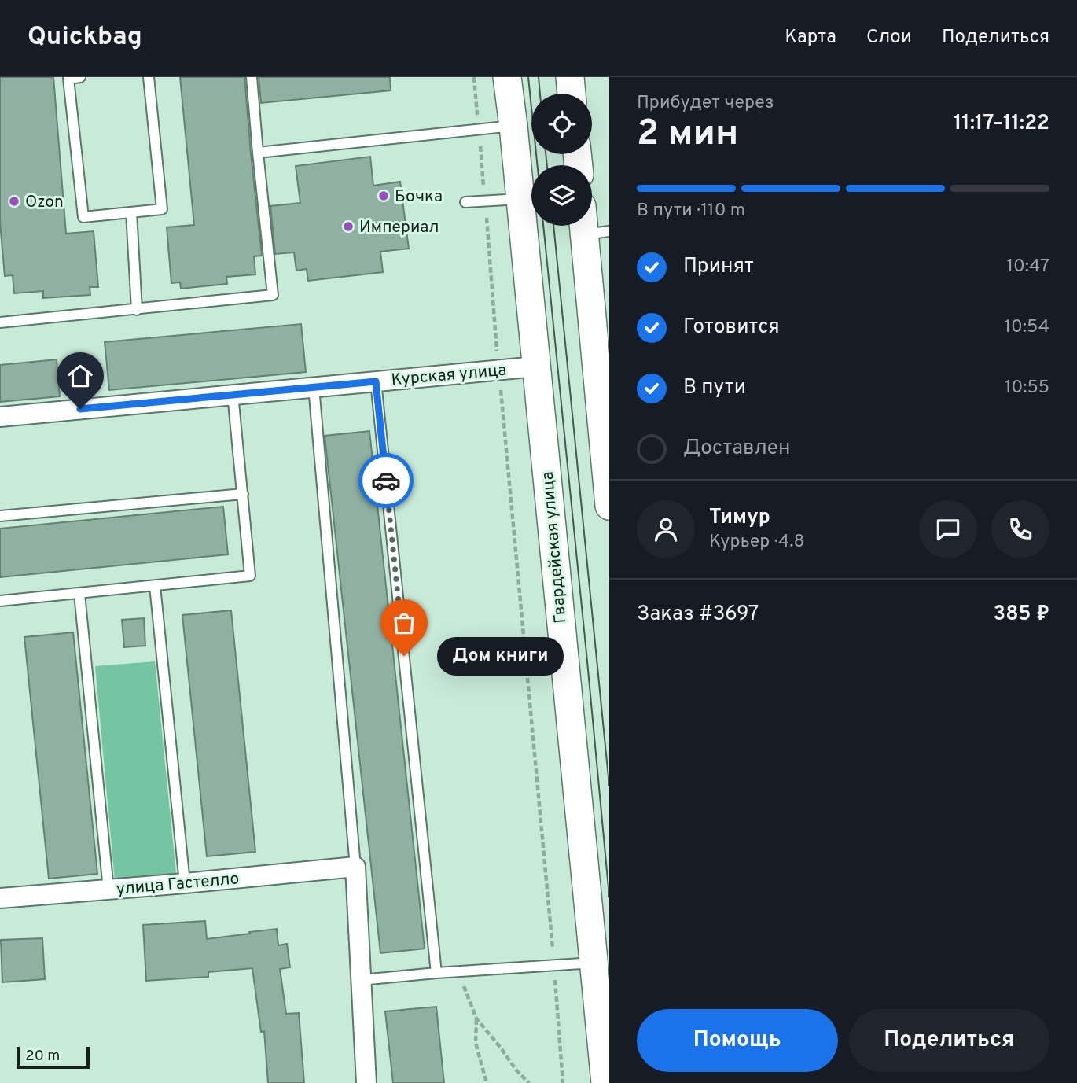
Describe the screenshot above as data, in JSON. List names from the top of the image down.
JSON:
{
  "streets": {
    "main road": ["Гвардейская улица"],
    "street": ["Курская улица", "улица Гастелло"]
  },
  "crossings": [
    ["Курская улица", "Гвардейская улица"]
  ],
  "places": [
    "Бочка",
    "Ozon",
    "Империал",
    "Дом книги"
  ],
  "scale_bar": "20 m",
  "page": {
    "header": "Quickbag",
    "nav": ["Карта", "Слои", "Поделиться"],
    "heading": ["2 мин", "Прибудет через", "11:17–11:22"],
    "panel": [
      "Тимур",
      "Курьер · 4.8",
      "Заказ #3697",
      "385 ₽"
    ],
    "bar": "В пути · 110 m",
    "list": [
      ["Принят", "10:47"],
      ["Готовится", "10:54"],
      ["В пути", "10:55"],
      "Доставлен"
    ],
    "bubble": "Дом книги",
    "buttons": ["Помощь", "Поделиться"],
    "scale": "20 m"
  }
}
